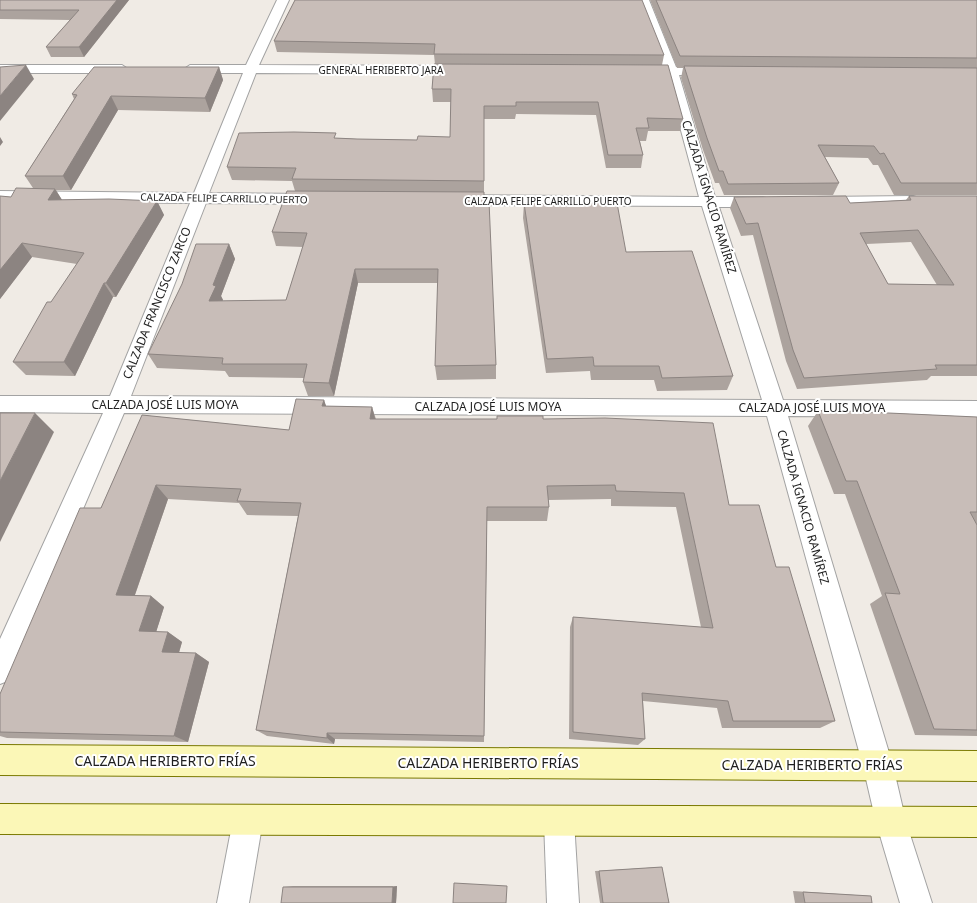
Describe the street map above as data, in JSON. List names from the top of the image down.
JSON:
{
  "streets": {
    "street": [
      "GENERAL HERIBERTO JARA",
      "CALZADA IGNACIO RAMÍREZ",
      "CALZADA FELIPE CARRILLO PUERTO",
      "CALZADA FRANCISCO ZARCO",
      "CALZADA JOSÉ LUIS MOYA",
      "CALZADA HERIBERTO FRÍAS"
    ]
  },
  "crossings": [
    ["GENERAL HERIBERTO JARA", "CALZADA FRANCISCO ZARCO"],
    ["CALZADA IGNACIO RAMÍREZ", "CALZADA FELIPE CARRILLO PUERTO"],
    ["CALZADA IGNACIO RAMÍREZ", "CALZADA JOSÉ LUIS MOYA"],
    ["CALZADA IGNACIO RAMÍREZ", "CALZADA HERIBERTO FRÍAS"],
    ["CALZADA FELIPE CARRILLO PUERTO", "CALZADA FRANCISCO ZARCO"],
    ["CALZADA FRANCISCO ZARCO", "CALZADA JOSÉ LUIS MOYA"]
  ]
}
